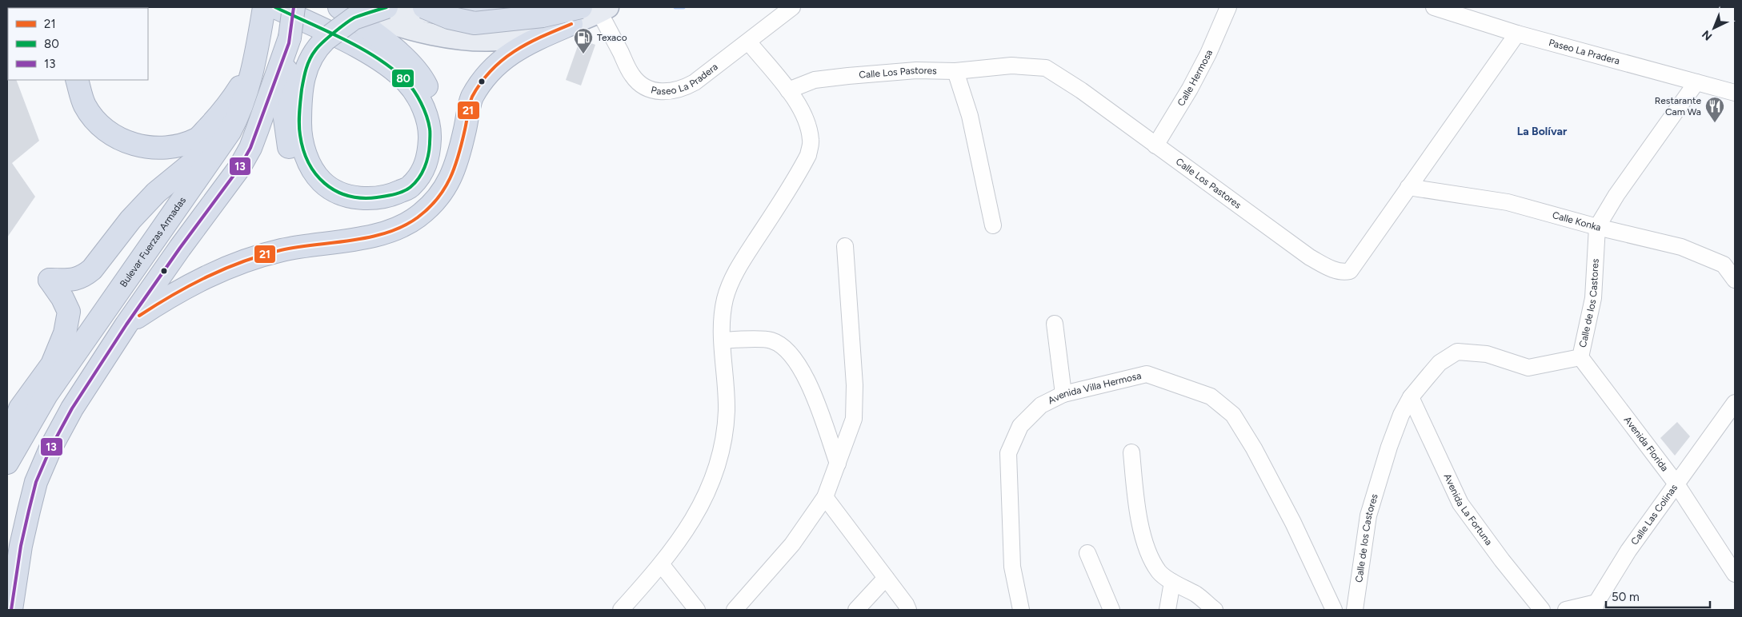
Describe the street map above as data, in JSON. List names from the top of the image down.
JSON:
{
  "streets": {
    "highway": ["Bulevar Fuerzas Armadas"],
    "street": [
      "Paseo La Pradera",
      "Calle Los Pastores",
      "Calle Hermosa",
      "Calle Konka",
      "Calle de los Castores",
      "Avenida Villa Hermosa",
      "Avenida Florida",
      "Avenida La Fortuna",
      "Calle Las Colinas"
    ]
  },
  "crossings": [
    ["Paseo La Pradera", "Calle Los Pastores"],
    ["Paseo La Pradera", "Calle de los Castores"],
    ["Calle Los Pastores", "Calle Hermosa"],
    ["Calle Los Pastores", "Calle Konka"],
    ["Calle Konka", "Calle de los Castores"],
    ["Calle de los Castores", "Avenida Florida"],
    ["Calle de los Castores", "Avenida La Fortuna"],
    ["Avenida Florida", "Calle Las Colinas"]
  ],
  "districts": ["La Bolívar"],
  "places": {
    "fuel station": ["Texaco"],
    "restaurant": ["Restarante Cam Wa"]
  },
  "lines": ["transit line 80", "transit line 13", "transit line 21"],
  "legend": ["21", "80", "13"],
  "scale_bar": "50 m",
  "north": "bottom left"
}
